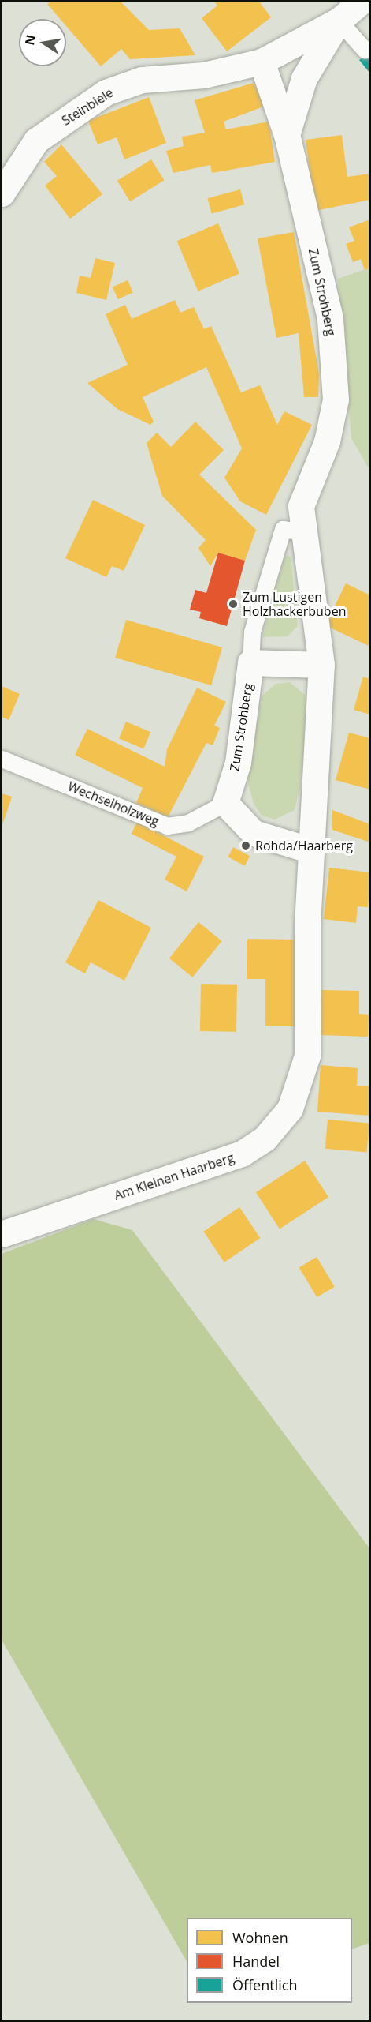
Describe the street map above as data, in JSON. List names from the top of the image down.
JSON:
{
  "streets": {
    "street": ["Steinbiele", "Zum Strohberg", "Am Kleinen Haarberg"],
    "lane": ["Wechselholzweg"]
  },
  "crossings": [
    ["Steinbiele", "Zum Strohberg"],
    ["Zum Strohberg", "Wechselholzweg"],
    ["Zum Strohberg", "Am Kleinen Haarberg"]
  ],
  "places": ["Zum Lustigen Holzhackerbuben", "Rohda/Haarberg"],
  "legend": ["Wohnen", "Handel", "Öffentlich"],
  "north": "left"
}
